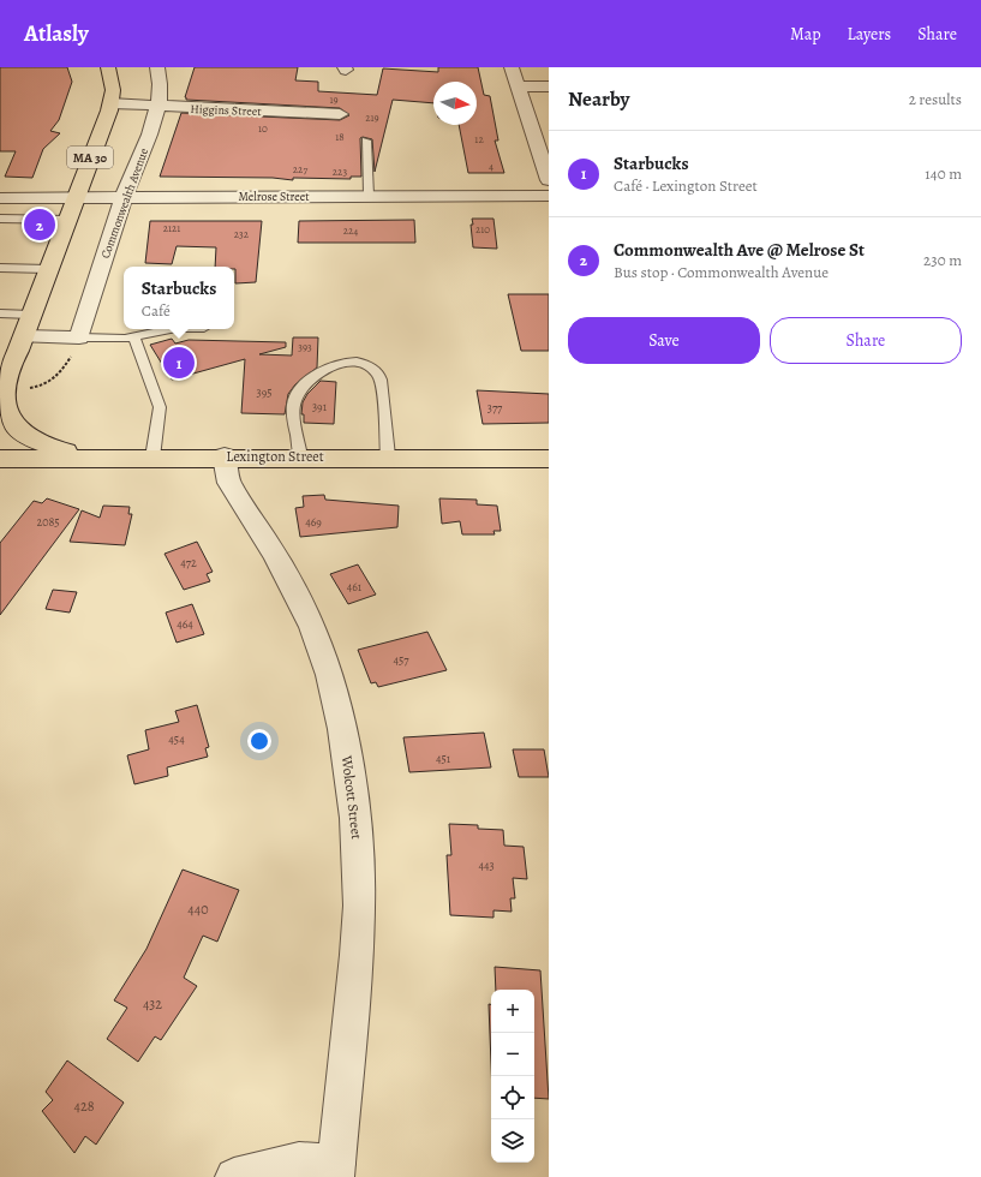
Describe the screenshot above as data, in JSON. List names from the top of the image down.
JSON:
{
  "streets": {
    "main road": ["MA 30", "Lexington Street"],
    "street": [
      "Higgins Street",
      "Melrose Street",
      "Commonwealth Avenue",
      "Wolcott Street"
    ]
  },
  "crossings": [
    ["Higgins Street", "MA 30"],
    ["Higgins Street", "Commonwealth Avenue"],
    ["MA 30", "Melrose Street"],
    ["MA 30", "Commonwealth Avenue"],
    ["MA 30", "Lexington Street"],
    ["Melrose Street", "Commonwealth Avenue"],
    ["Commonwealth Avenue", "Lexington Street"],
    ["Lexington Street", "Wolcott Street"]
  ],
  "house_numbers": [
    "19",
    "219",
    "10",
    "18",
    "12",
    "4",
    "227",
    "223",
    "2121",
    "210",
    "224",
    "232",
    "393",
    "395",
    "391",
    "377",
    "2085",
    "469",
    "472",
    "461",
    "464",
    "457",
    "454",
    "451",
    "443",
    "440",
    "432",
    "428"
  ],
  "north": "right",
  "page": {
    "header": "Atlasly",
    "nav": ["Map", "Layers", "Share"],
    "heading": ["Nearby", "2 results"],
    "list": [
      {
        "mark": "1",
        "name": "Starbucks",
        "note": "Café · Lexington Street",
        "value": "140 m"
      },
      {
        "mark": "2",
        "name": "Commonwealth Ave @ Melrose St",
        "note": "Bus stop · Commonwealth Avenue",
        "value": "230 m"
      }
    ],
    "pins": ["2", "1"],
    "popup": ["Starbucks", "Café"],
    "buttons": ["Save", "Share"],
    "map_buttons": ["+", "−"]
  }
}
